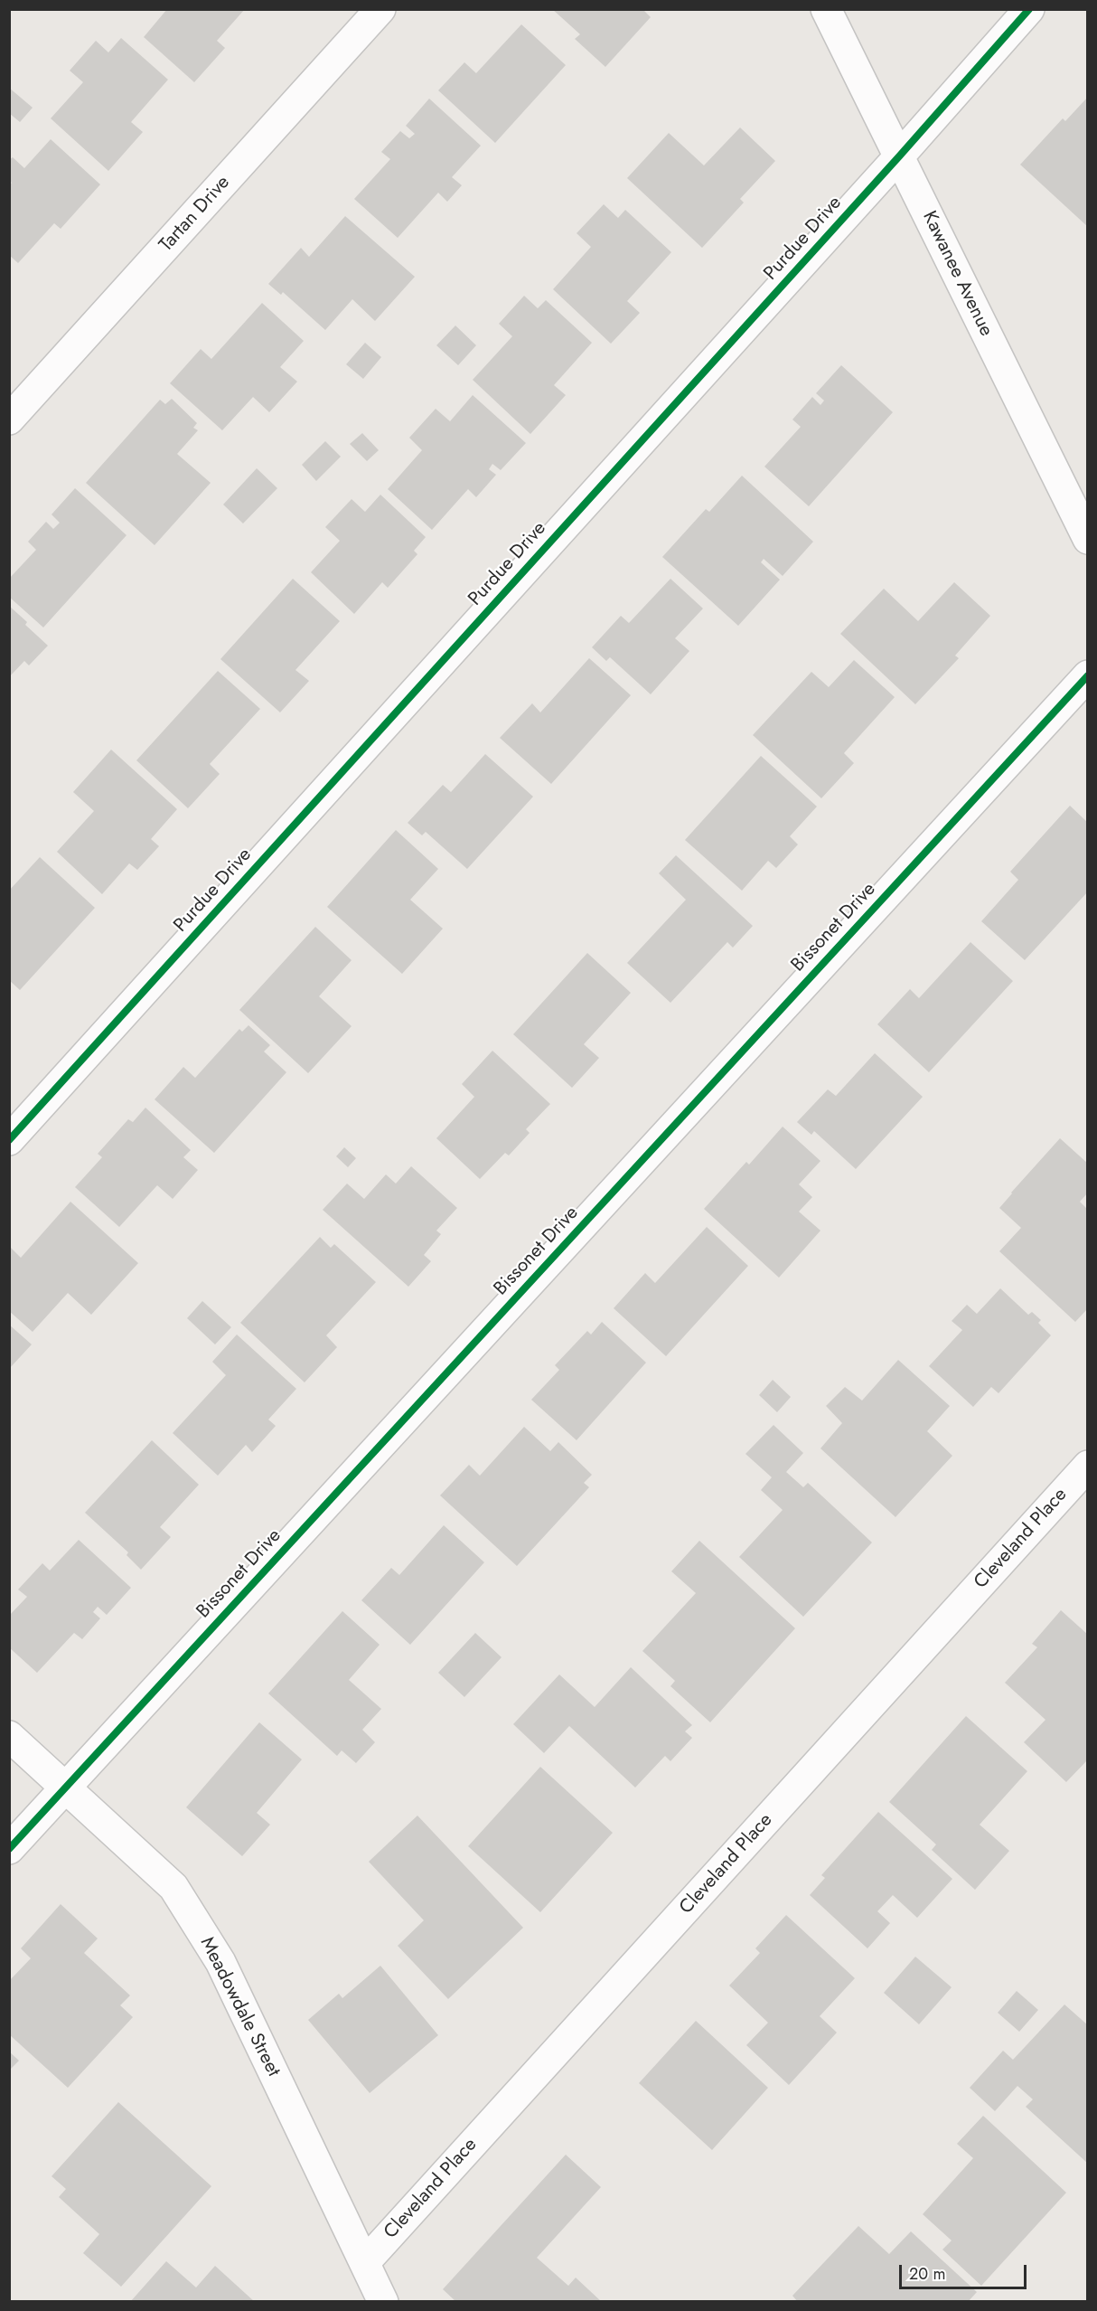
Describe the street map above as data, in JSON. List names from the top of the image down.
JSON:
{
  "streets": {
    "street": [
      "Tartan Drive",
      "Purdue Drive",
      "Kawanee Avenue",
      "Bissonet Drive",
      "Cleveland Place",
      "Meadowdale Street"
    ]
  },
  "crossings": [
    ["Purdue Drive", "Kawanee Avenue"],
    ["Bissonet Drive", "Meadowdale Street"],
    ["Cleveland Place", "Meadowdale Street"]
  ],
  "scale_bar": "20 m"
}
